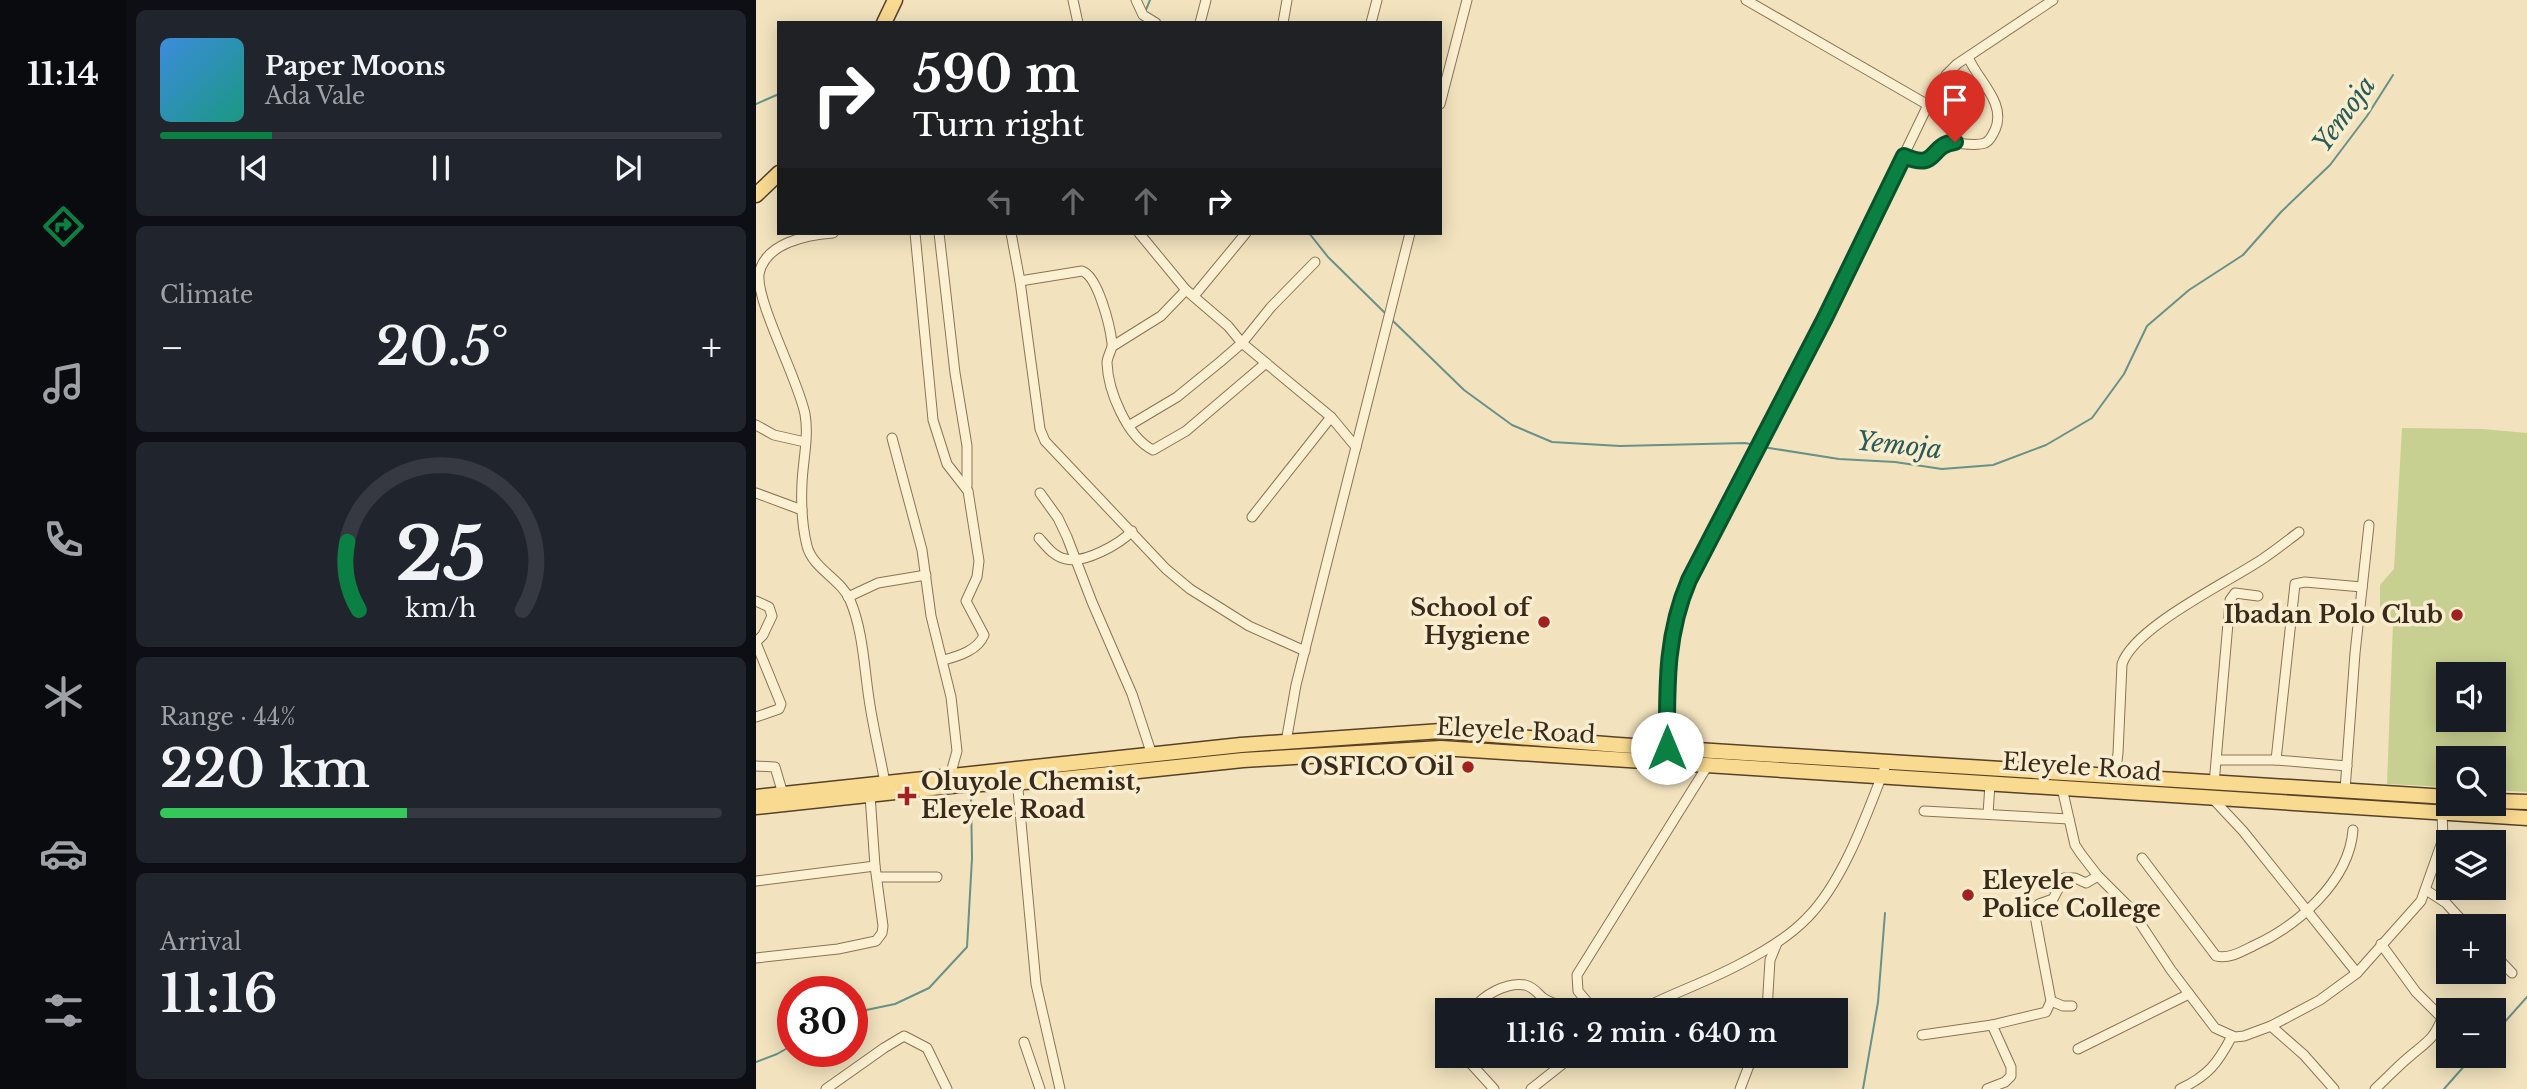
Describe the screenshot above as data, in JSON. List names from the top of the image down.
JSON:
{
  "streets": {
    "main road": ["Eleyele Road"]
  },
  "water": ["Yemoja"],
  "places": {
    "other": [
      "Ibadan Polo Club",
      "School of Hygiene",
      "OSFICO Oil",
      "Eleyele Police College"
    ],
    "health": ["Oluyole Chemist, Eleyele Road"]
  },
  "page": {
    "tabs": "11:14",
    "turn": ["590 m", "Turn right"],
    "song": ["Paper Moons", "Ada Vale"],
    "tile": [
      "Climate",
      ["Range · 44%", "220 km"],
      ["Arrival", "11:16"]
    ],
    "heat": ["−", "20.5°", "+"],
    "map_buttons": ["+", "−"],
    "limit": "30",
    "trip": "11:16 · 2 min · 640 m",
    "gauge": ["25", "km/h"]
  }
}
